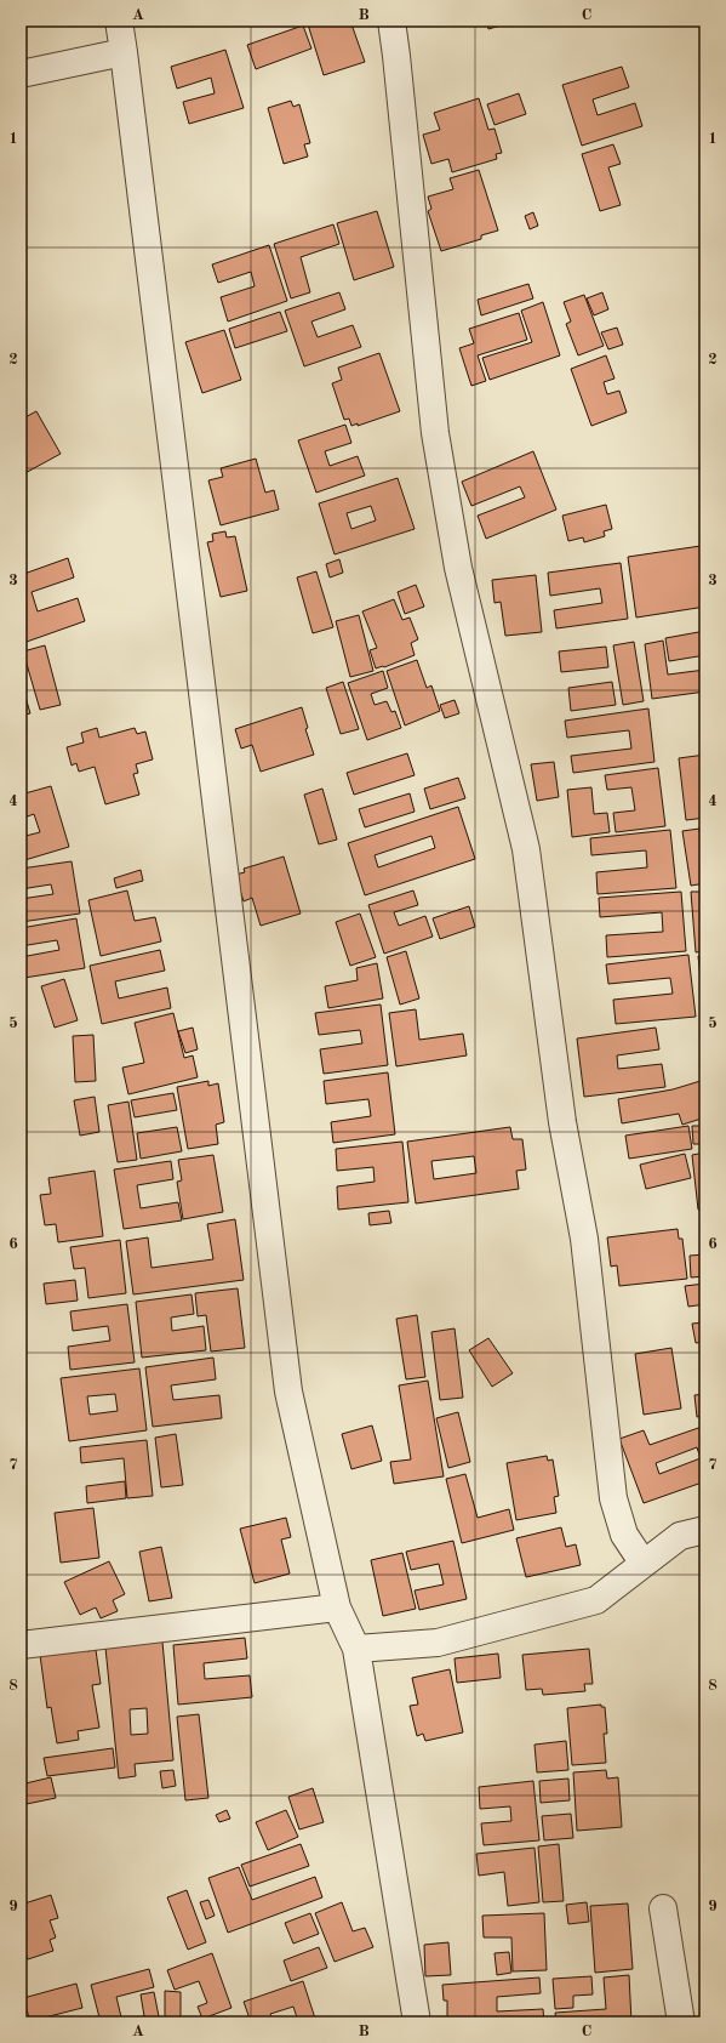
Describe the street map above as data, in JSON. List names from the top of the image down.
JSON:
{
  "grid": {
    "columns": ["A", "B", "C"],
    "rows": [
      "1",
      "2",
      "3",
      "4",
      "5",
      "6",
      "7",
      "8",
      "9"
    ]
  }
}
